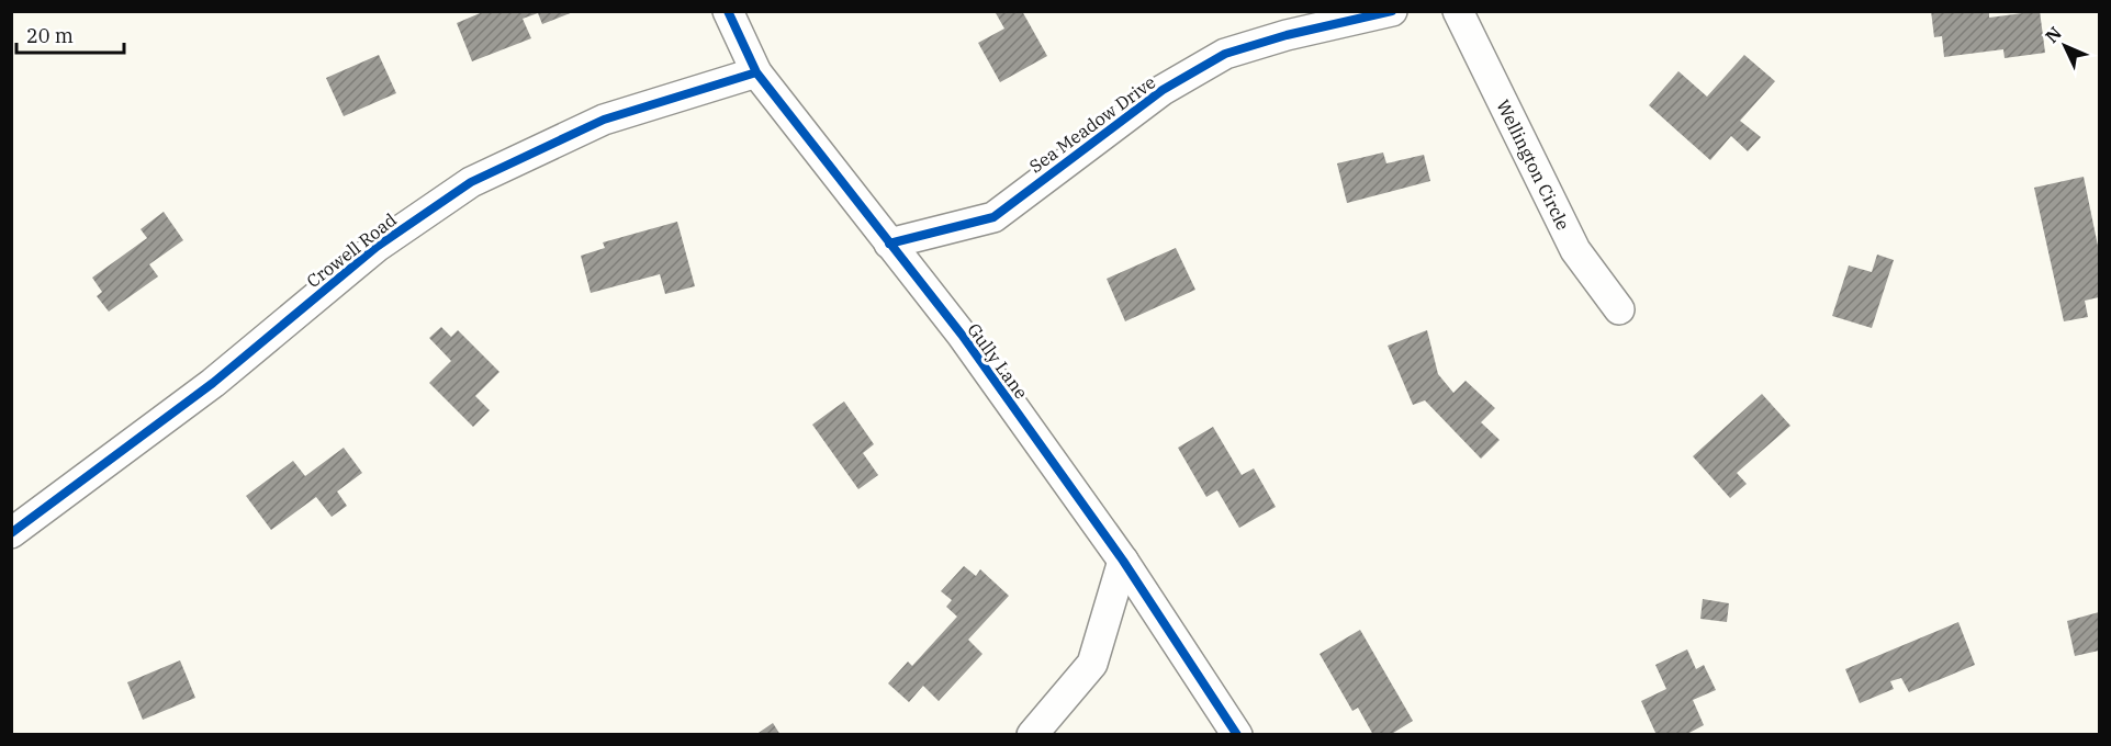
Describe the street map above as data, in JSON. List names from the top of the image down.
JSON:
{
  "streets": {
    "street": [
      "Sea Meadow Drive",
      "Wellington Circle",
      "Crowell Road",
      "Gully Lane"
    ]
  },
  "crossings": [
    ["Sea Meadow Drive", "Gully Lane"],
    ["Crowell Road", "Gully Lane"]
  ],
  "scale_bar": "20 m",
  "north": "top left"
}
